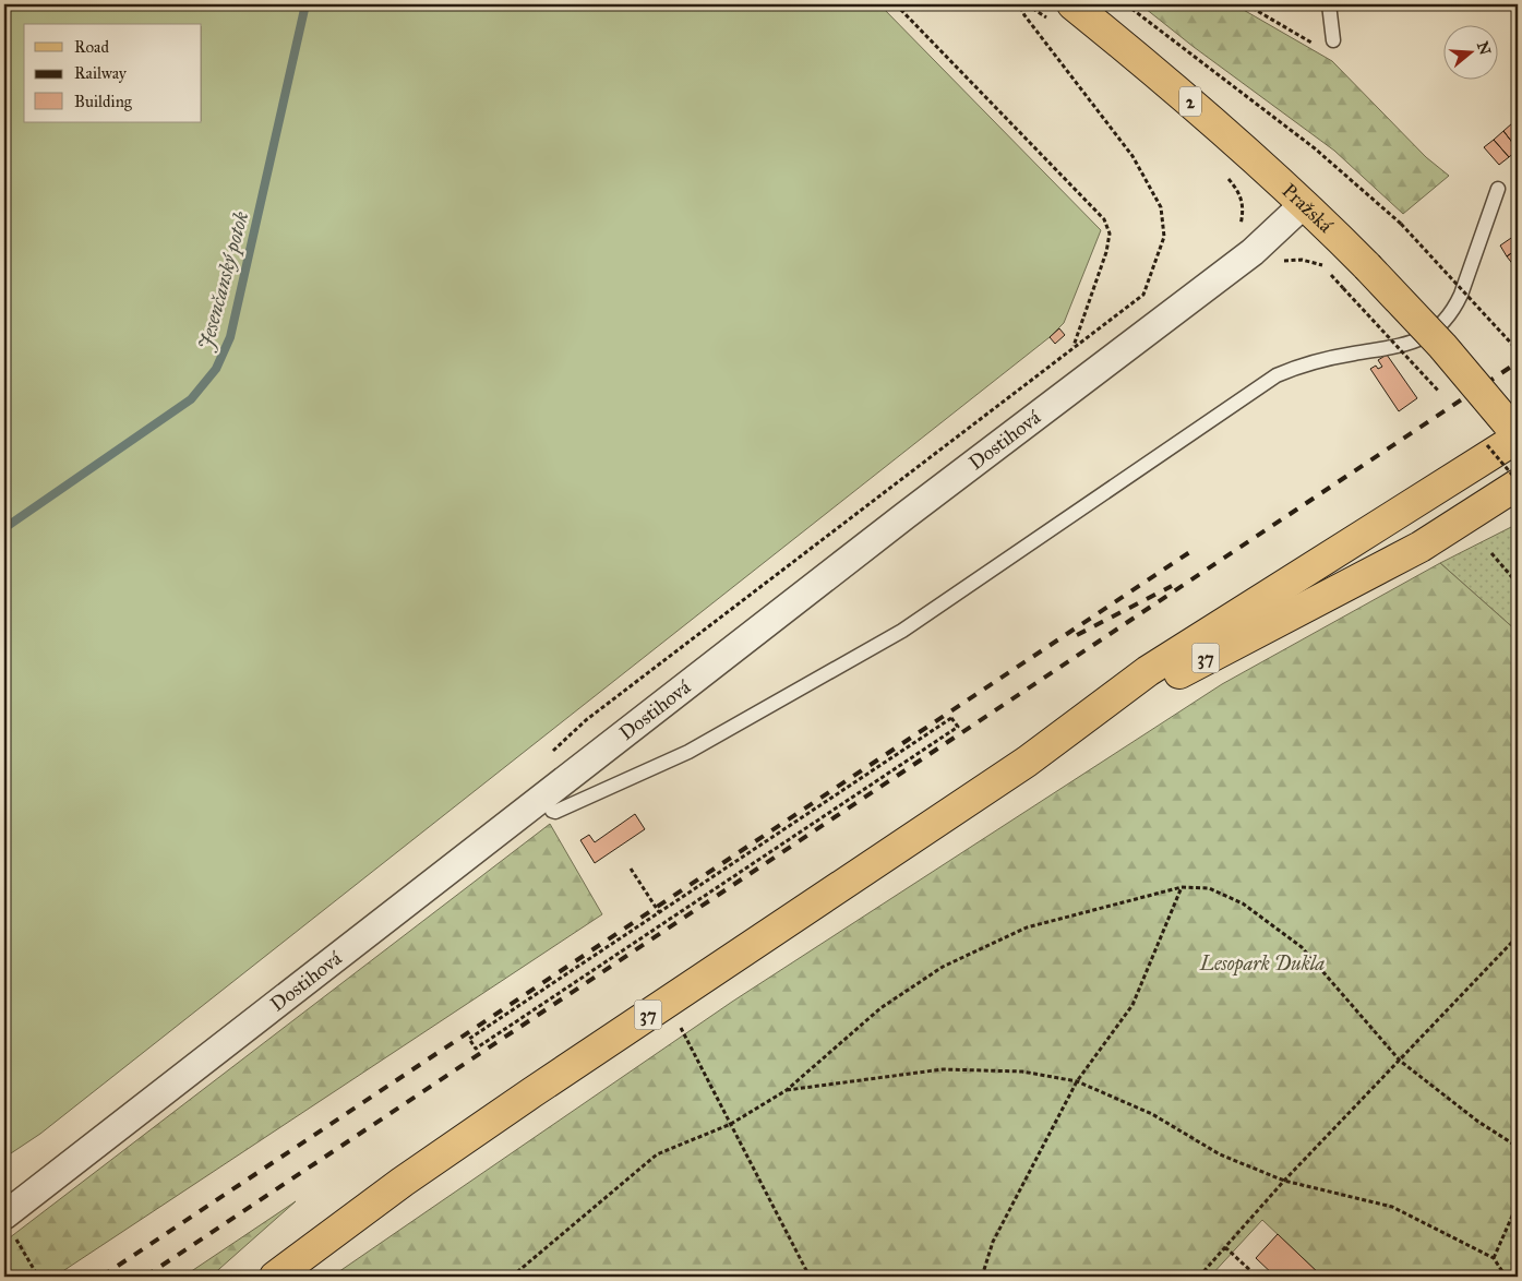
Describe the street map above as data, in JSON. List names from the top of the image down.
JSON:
{
  "streets": {
    "main road": ["2", "Pražská", "37"],
    "street": ["Dostihová"]
  },
  "crossings": [
    ["Pražská", "Dostihová"],
    ["Pražská", "37"]
  ],
  "water": ["Jesenčanský potok"],
  "parks": ["Lesopark Dukla"],
  "legend": ["Road", "Railway", "Building"],
  "north": "right"
}
